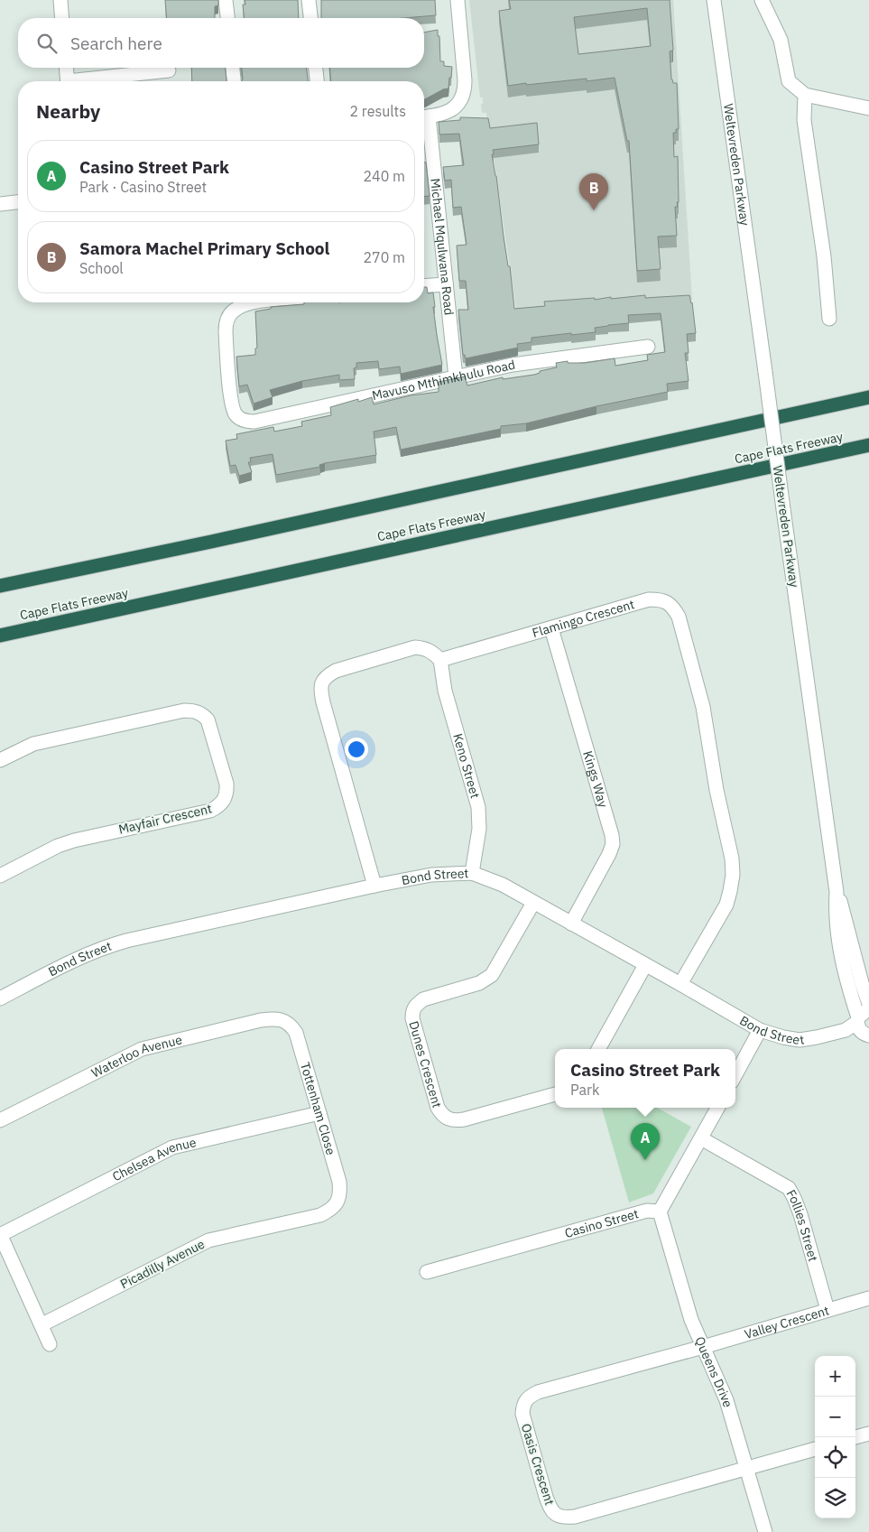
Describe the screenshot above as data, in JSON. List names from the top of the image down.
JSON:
{
  "streets": {
    "highway": ["Cape Flats Freeway"],
    "street": [
      "Weltevreden Parkway",
      "Michael Mqulwana Road",
      "Mavuso Mthimkhulu Road",
      "Flamingo Crescent",
      "Keno Street",
      "Kings Way",
      "Mayfair Crescent",
      "Bond Street",
      "Waterloo Avenue",
      "Dunes Crescent",
      "Tottenham Close",
      "Chelsea Avenue",
      "Casino Street",
      "Follies Street",
      "Picadilly Avenue",
      "Valley Crescent",
      "Queens Drive",
      "Oasis Crescent"
    ]
  },
  "crossings": [
    ["Weltevreden Parkway", "Bond Street"],
    ["Michael Mqulwana Road", "Mavuso Mthimkhulu Road"],
    ["Flamingo Crescent", "Keno Street"],
    ["Flamingo Crescent", "Kings Way"],
    ["Flamingo Crescent", "Bond Street"],
    ["Keno Street", "Bond Street"],
    ["Kings Way", "Bond Street"],
    ["Bond Street", "Dunes Crescent"],
    ["Waterloo Avenue", "Tottenham Close"],
    ["Tottenham Close", "Chelsea Avenue"],
    ["Tottenham Close", "Picadilly Avenue"],
    ["Casino Street", "Queens Drive"],
    ["Follies Street", "Valley Crescent"],
    ["Valley Crescent", "Queens Drive"],
    ["Valley Crescent", "Oasis Crescent"],
    ["Queens Drive", "Oasis Crescent"]
  ],
  "page": {
    "search": "Search here",
    "heading": ["Nearby", "2 results"],
    "list": [
      {
        "mark": "A",
        "name": "Casino Street Park",
        "note": "Park · Casino Street",
        "value": "240 m"
      },
      {
        "mark": "B",
        "name": "Samora Machel Primary School",
        "note": "School",
        "value": "270 m"
      }
    ],
    "pins": ["B", "A"],
    "popup": ["Casino Street Park", "Park"],
    "map_buttons": ["+", "−"]
  }
}
